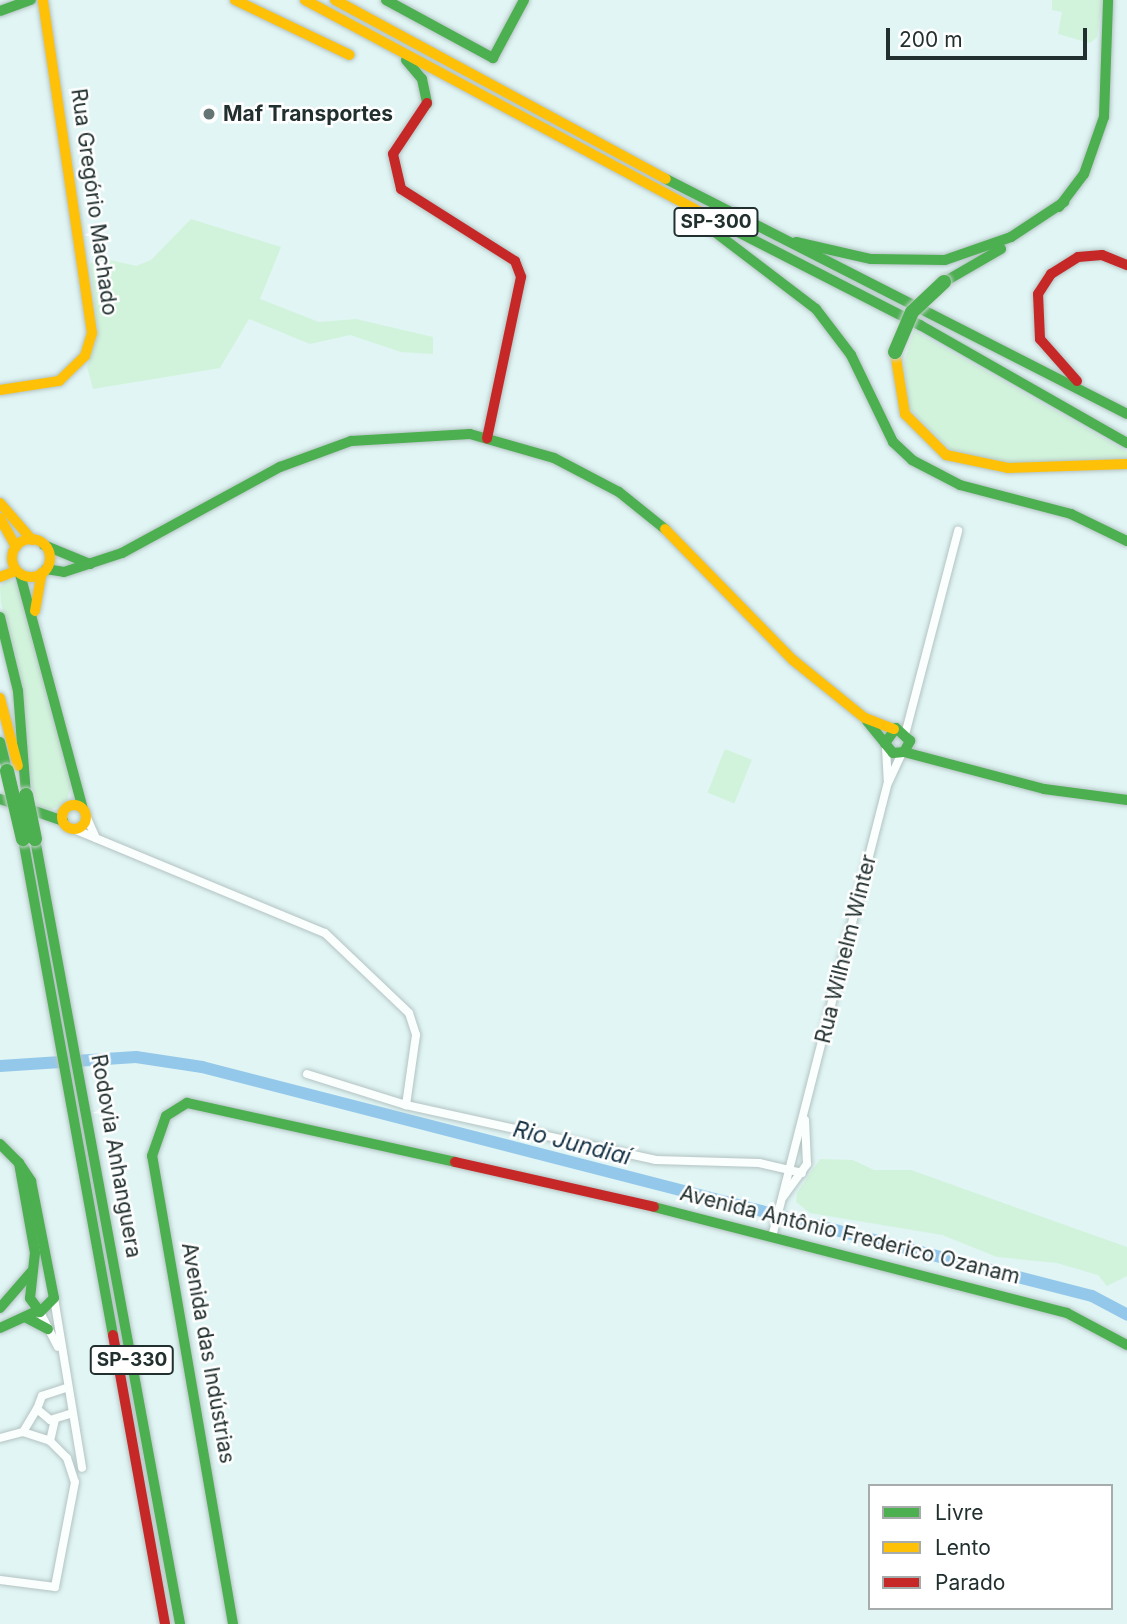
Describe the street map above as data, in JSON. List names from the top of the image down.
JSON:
{
  "streets": {
    "main road": [
      "Rua Gregório Machado",
      "SP-300",
      "Rodovia Anhanguera",
      "Avenida Antônio Frederico Ozanam",
      "Avenida das Indústrias",
      "SP-330"
    ],
    "street": ["Rua Wilhelm Winter"]
  },
  "crossings": [
    ["Avenida Antônio Frederico Ozanam", "Avenida das Indústrias"]
  ],
  "water": ["Rio Jundiaí"],
  "places": ["Maf Transportes"],
  "legend": ["Livre", "Lento", "Parado"],
  "scale_bar": "200 m"
}
